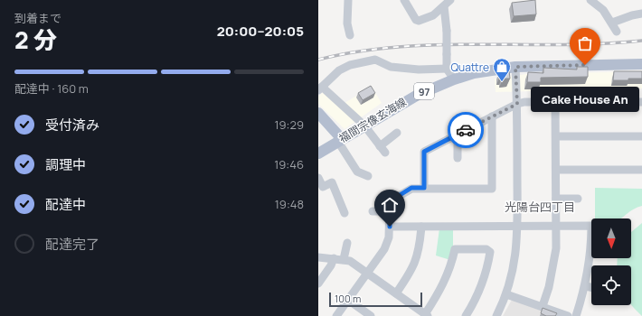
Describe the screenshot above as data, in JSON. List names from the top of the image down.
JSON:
{
  "streets": {
    "main road": ["97", "福間宗像玄海線"]
  },
  "districts": ["光陽台四丁目"],
  "places": {
    "other": ["Cake House An"],
    "shop": ["Quattre"]
  },
  "scale_bar": "100 m",
  "north": "bottom",
  "page": {
    "heading": ["2 分", "到着まで", "20:00–20:05"],
    "bar": "配達中 · 160 m",
    "bubble": "Cake House An",
    "list": [
      ["受付済み", "19:29"],
      ["調理中", "19:46"],
      ["配達中", "19:48"],
      "配達完了"
    ],
    "scale": "100 m"
  }
}
